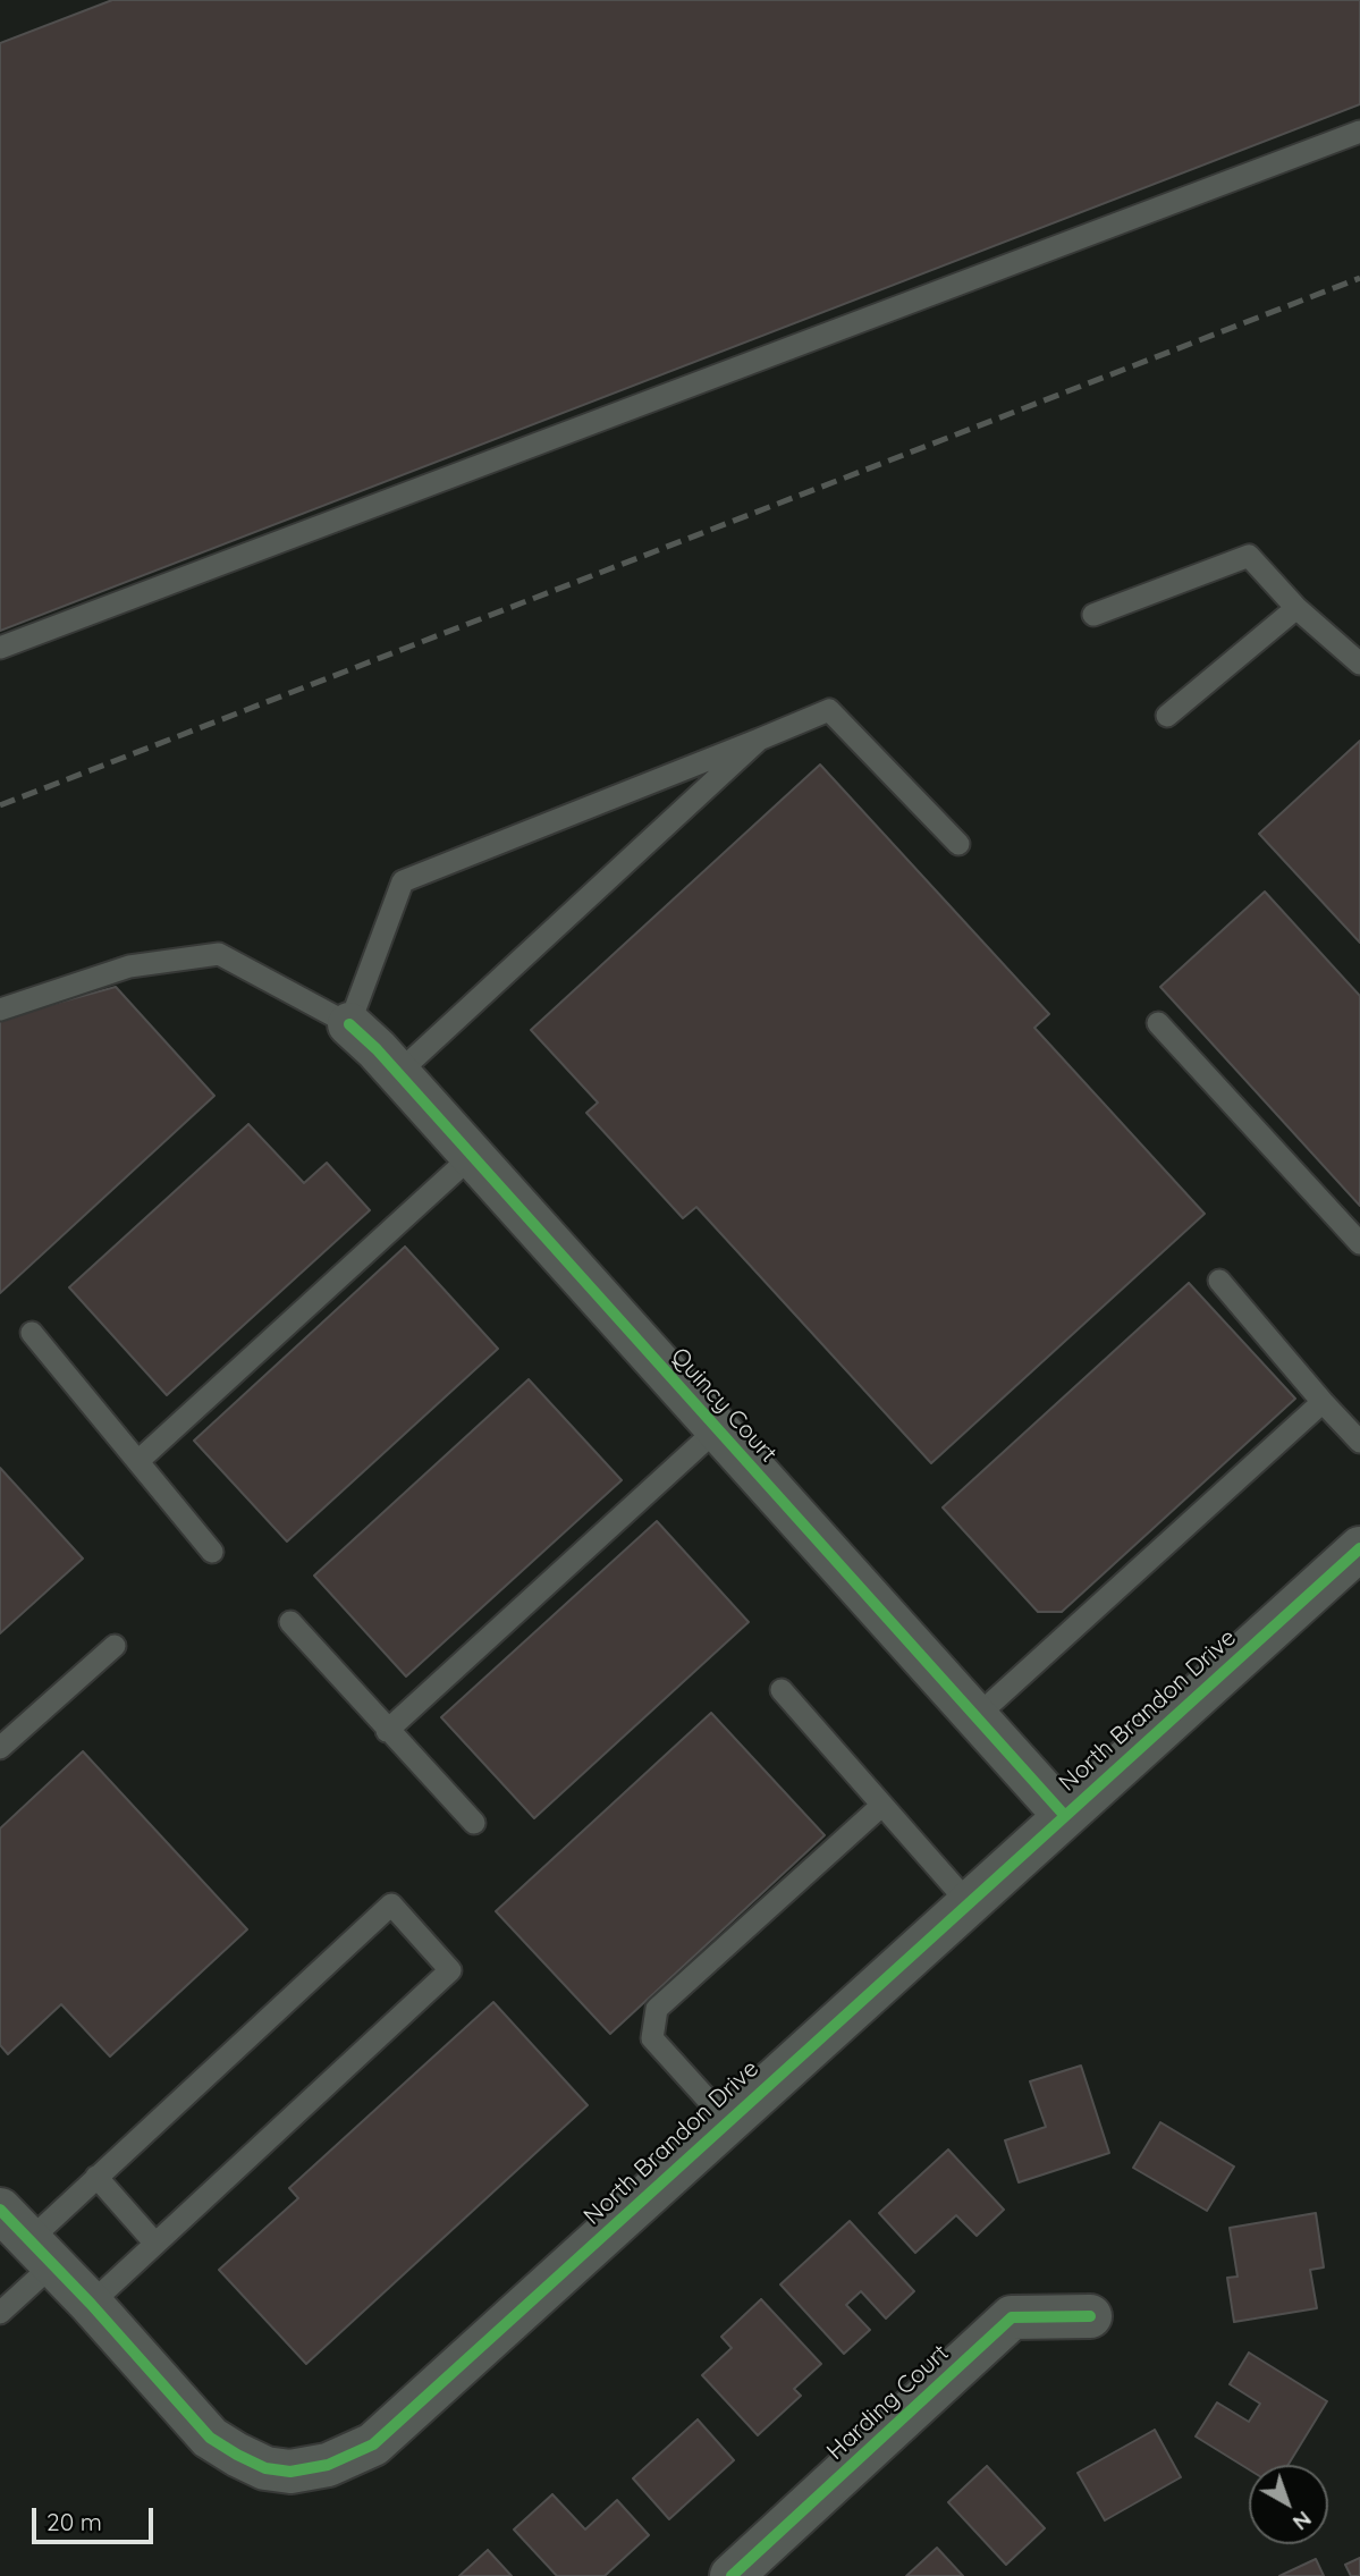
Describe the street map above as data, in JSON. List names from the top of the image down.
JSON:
{
  "streets": {
    "street": ["Quincy Court", "North Brandon Drive", "Harding Court"]
  },
  "crossings": [
    ["Quincy Court", "North Brandon Drive"]
  ],
  "scale_bar": "20 m",
  "north": "bottom right"
}
